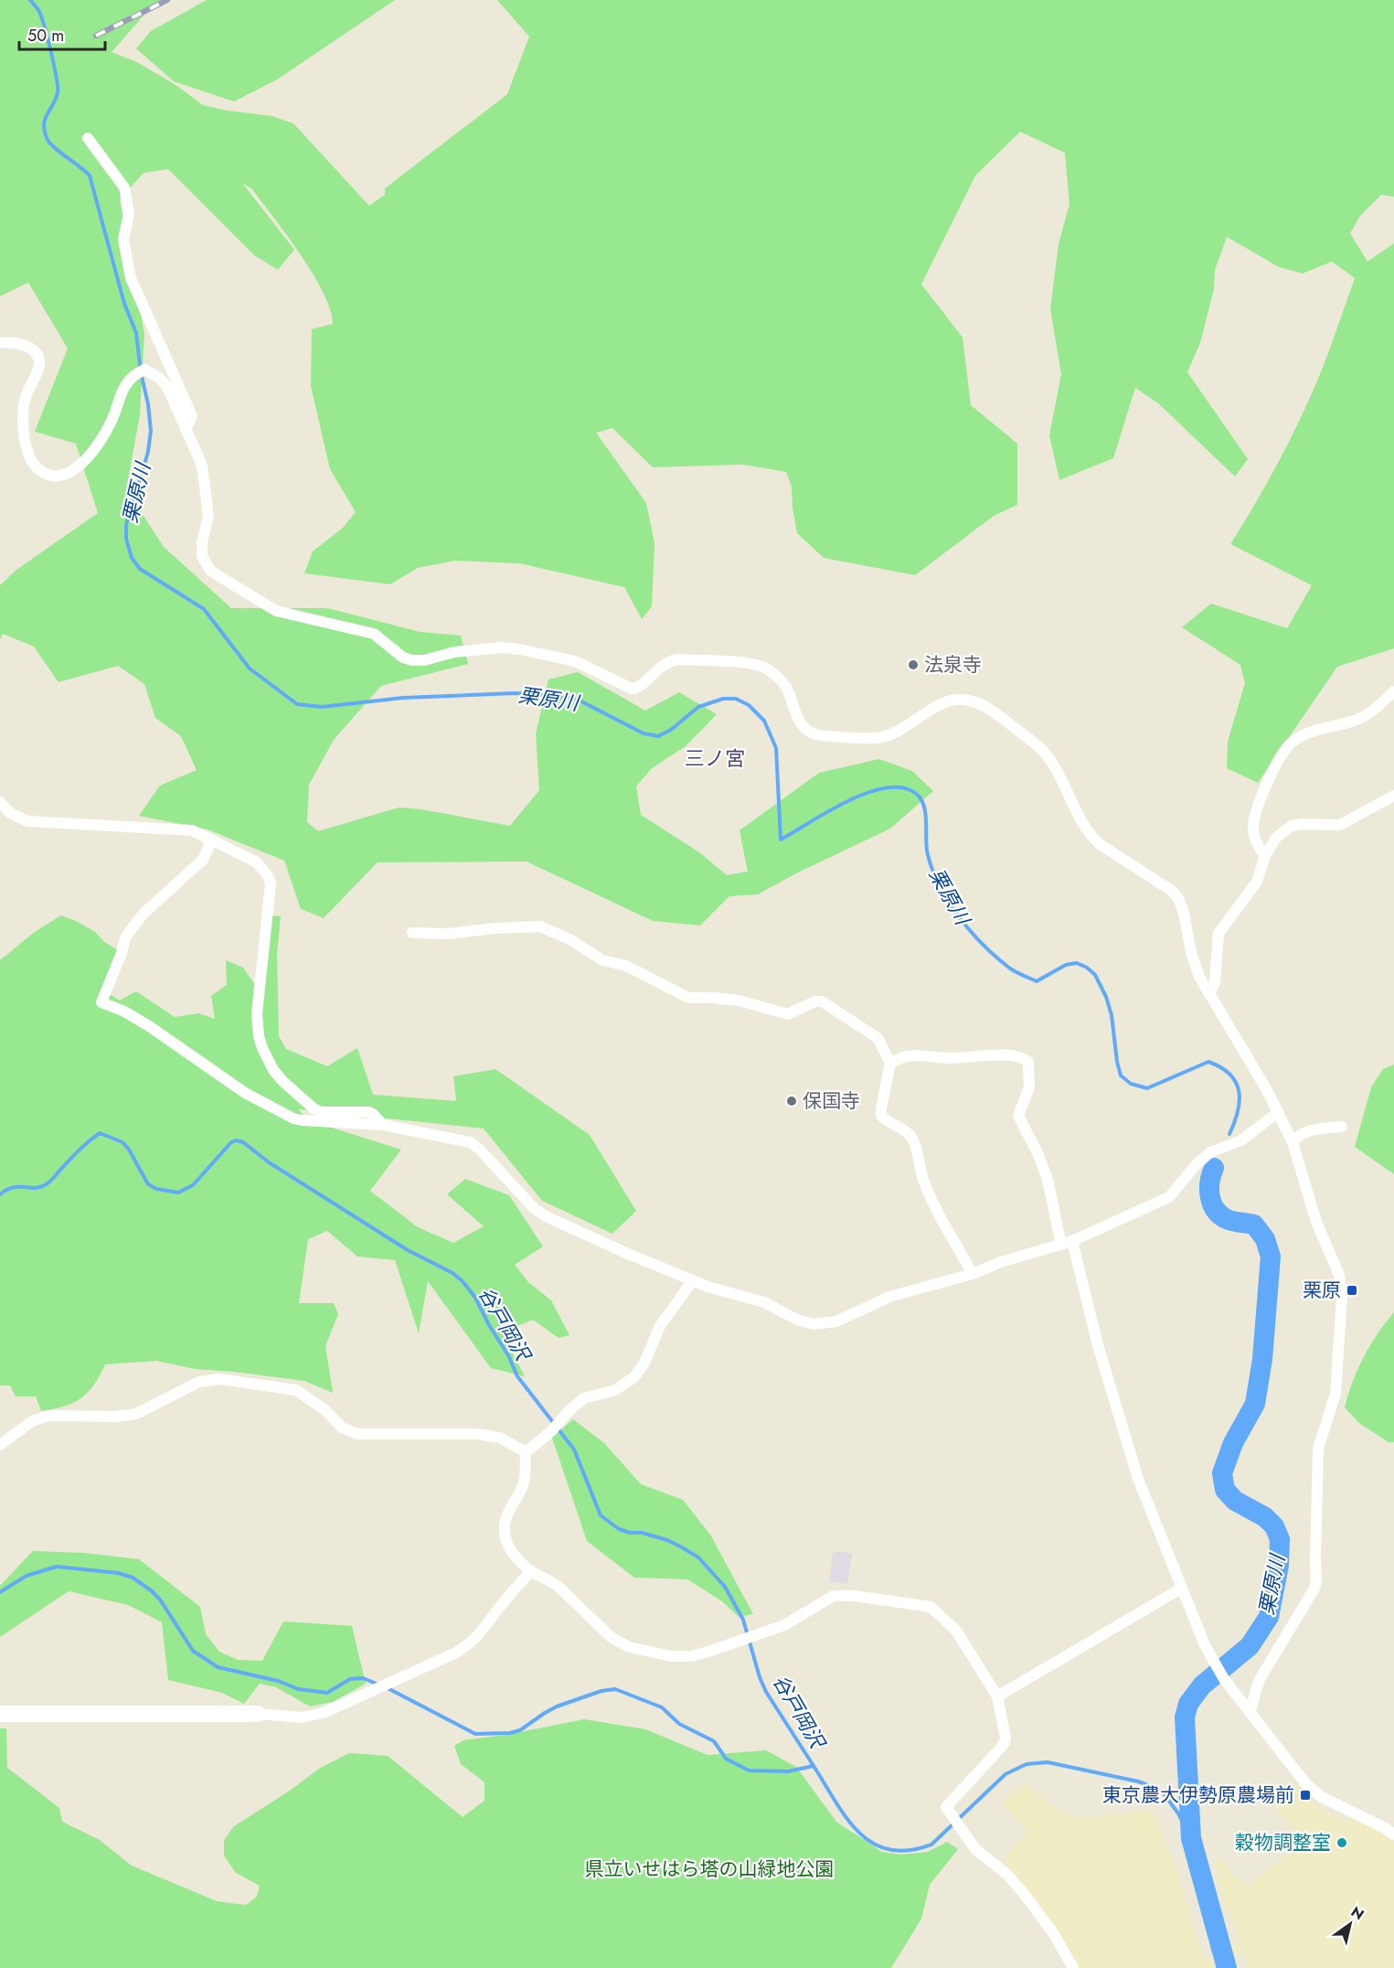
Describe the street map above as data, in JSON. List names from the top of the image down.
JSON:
{
  "districts": ["三ノ宮"],
  "water": ["栗原川", "谷戸岡沢"],
  "parks": ["県立いせはら塔の山緑地公園"],
  "places": {
    "other": ["法泉寺", "保国寺", "穀物調整室"],
    "transit": ["栗原", "東京農大伊勢原農場前"]
  },
  "scale_bar": "50 m",
  "north": "top right"
}
